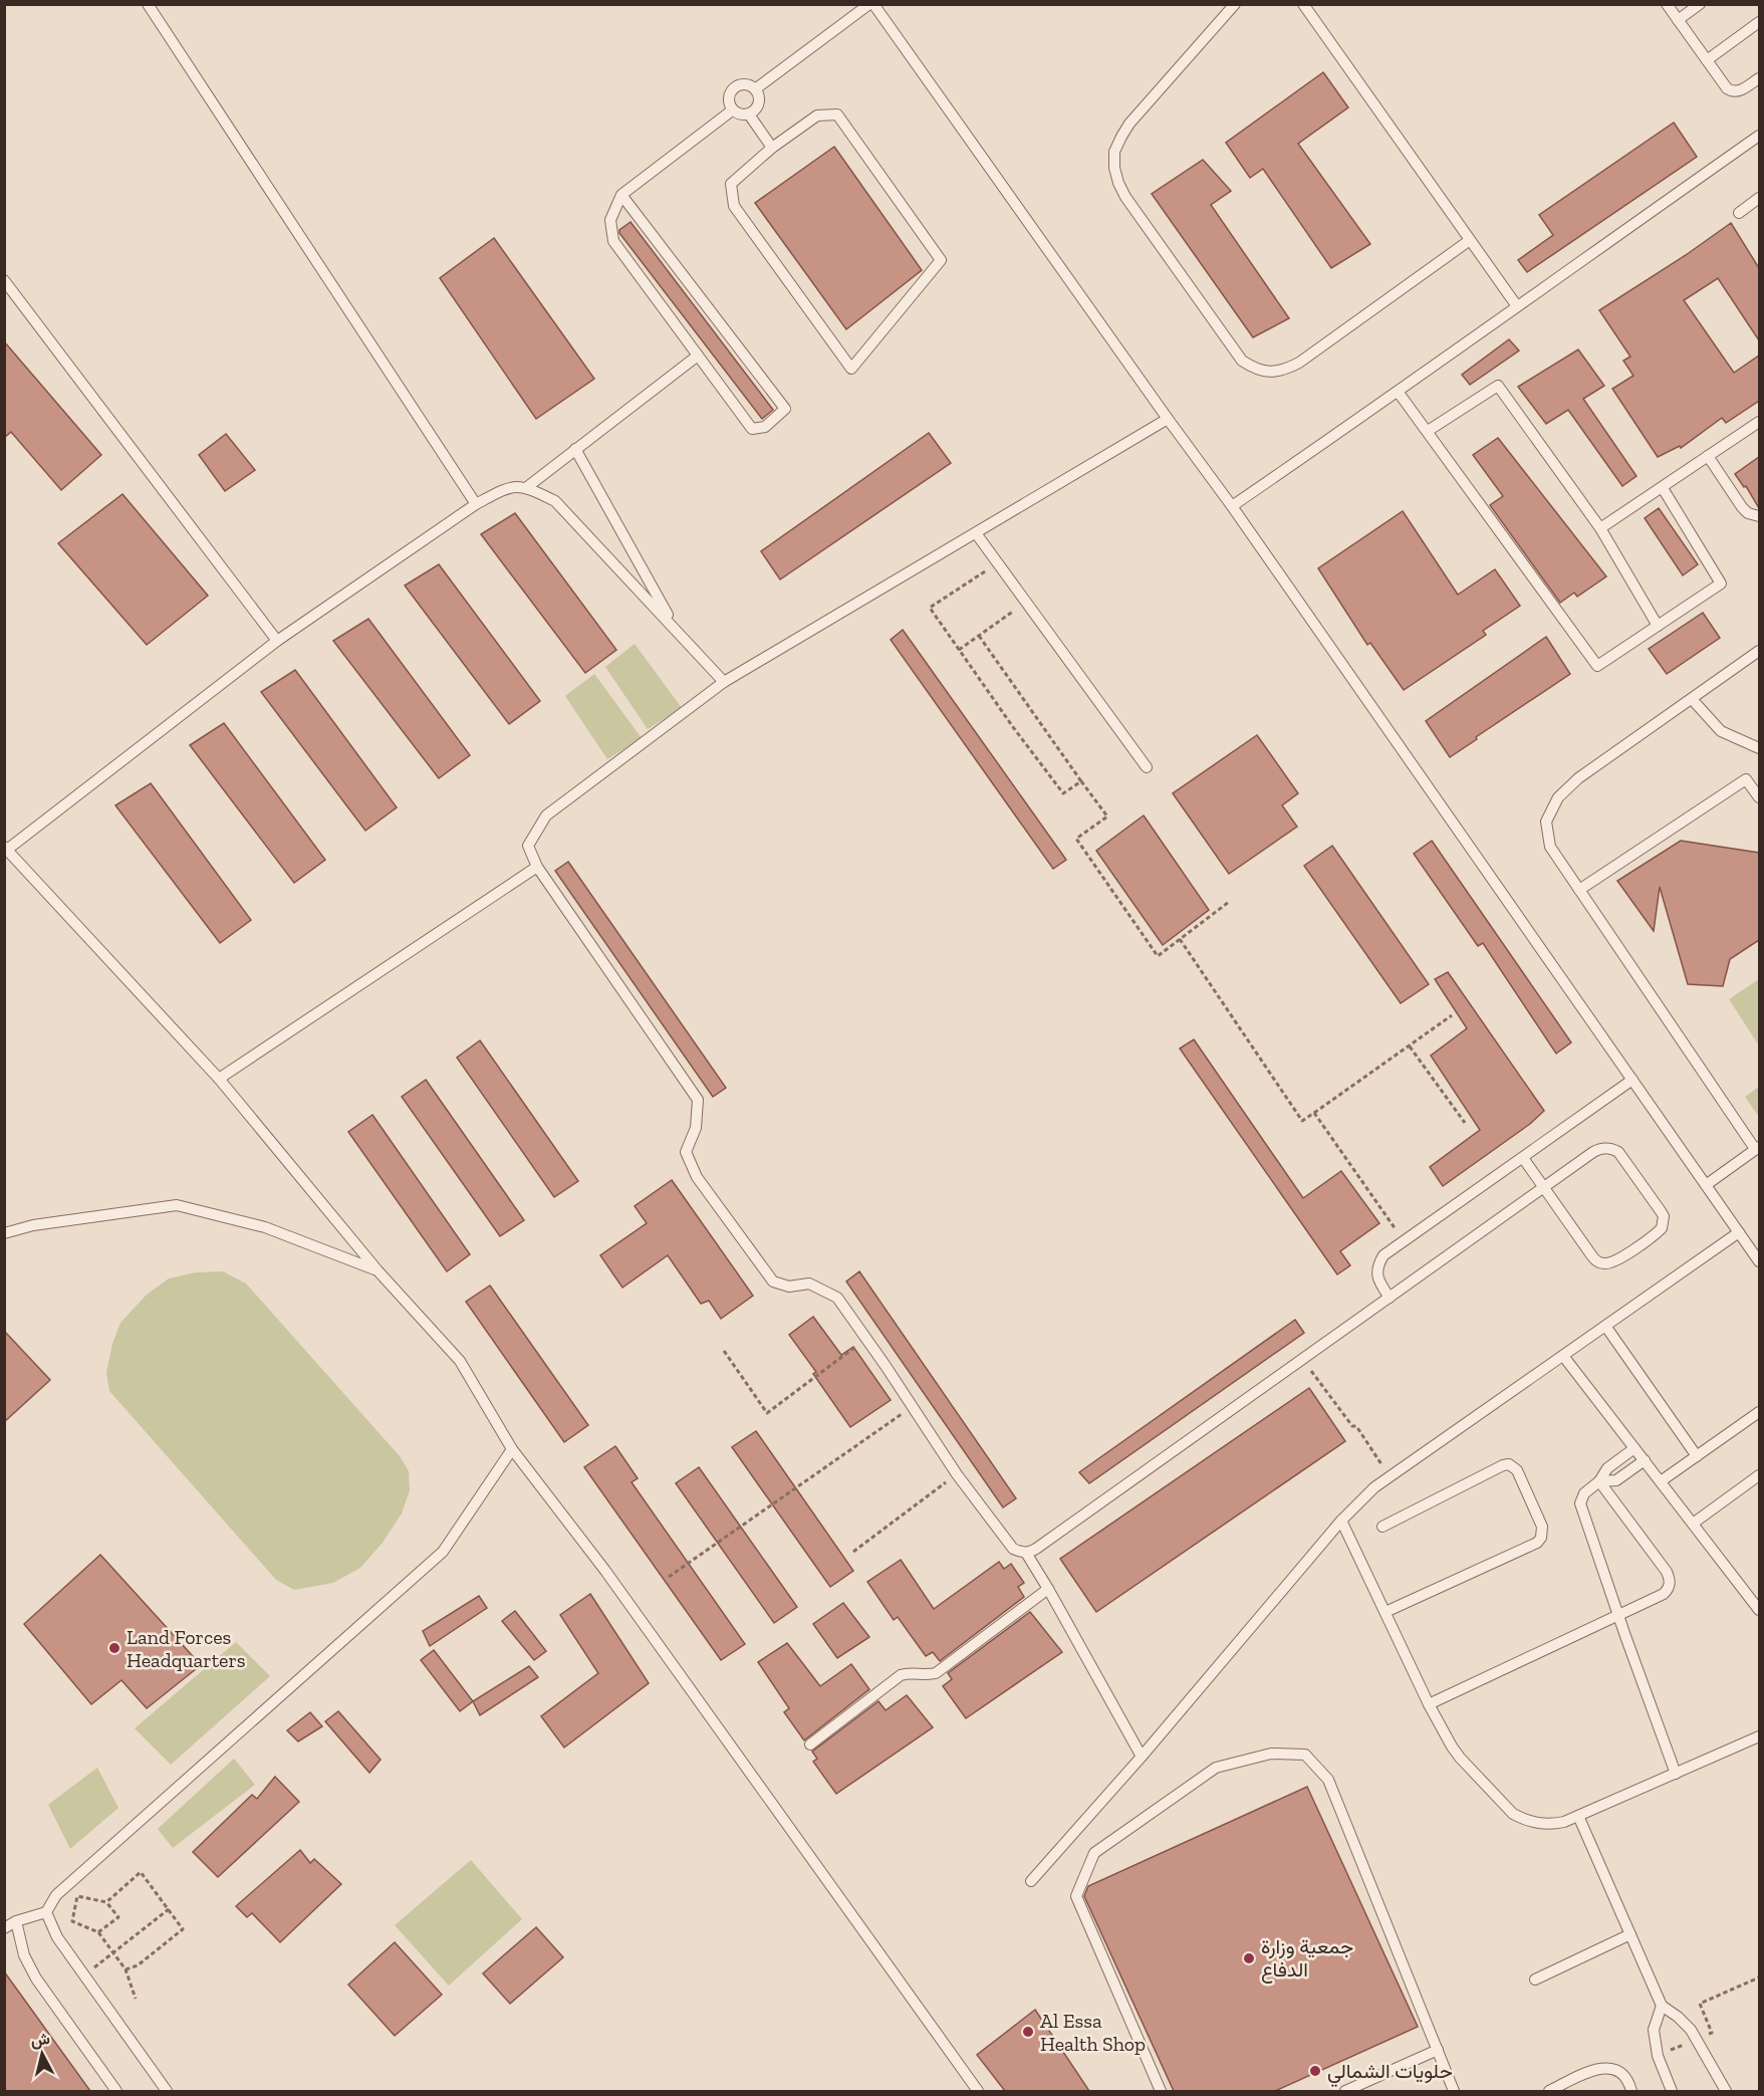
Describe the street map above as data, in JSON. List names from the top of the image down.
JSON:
{
  "places": [
    "Land Forces Headquarters",
    "جمعية وزارة الدفاع",
    "Al Essa Health Shop",
    "حلويات الشمالي"
  ],
  "north": "top"
}
